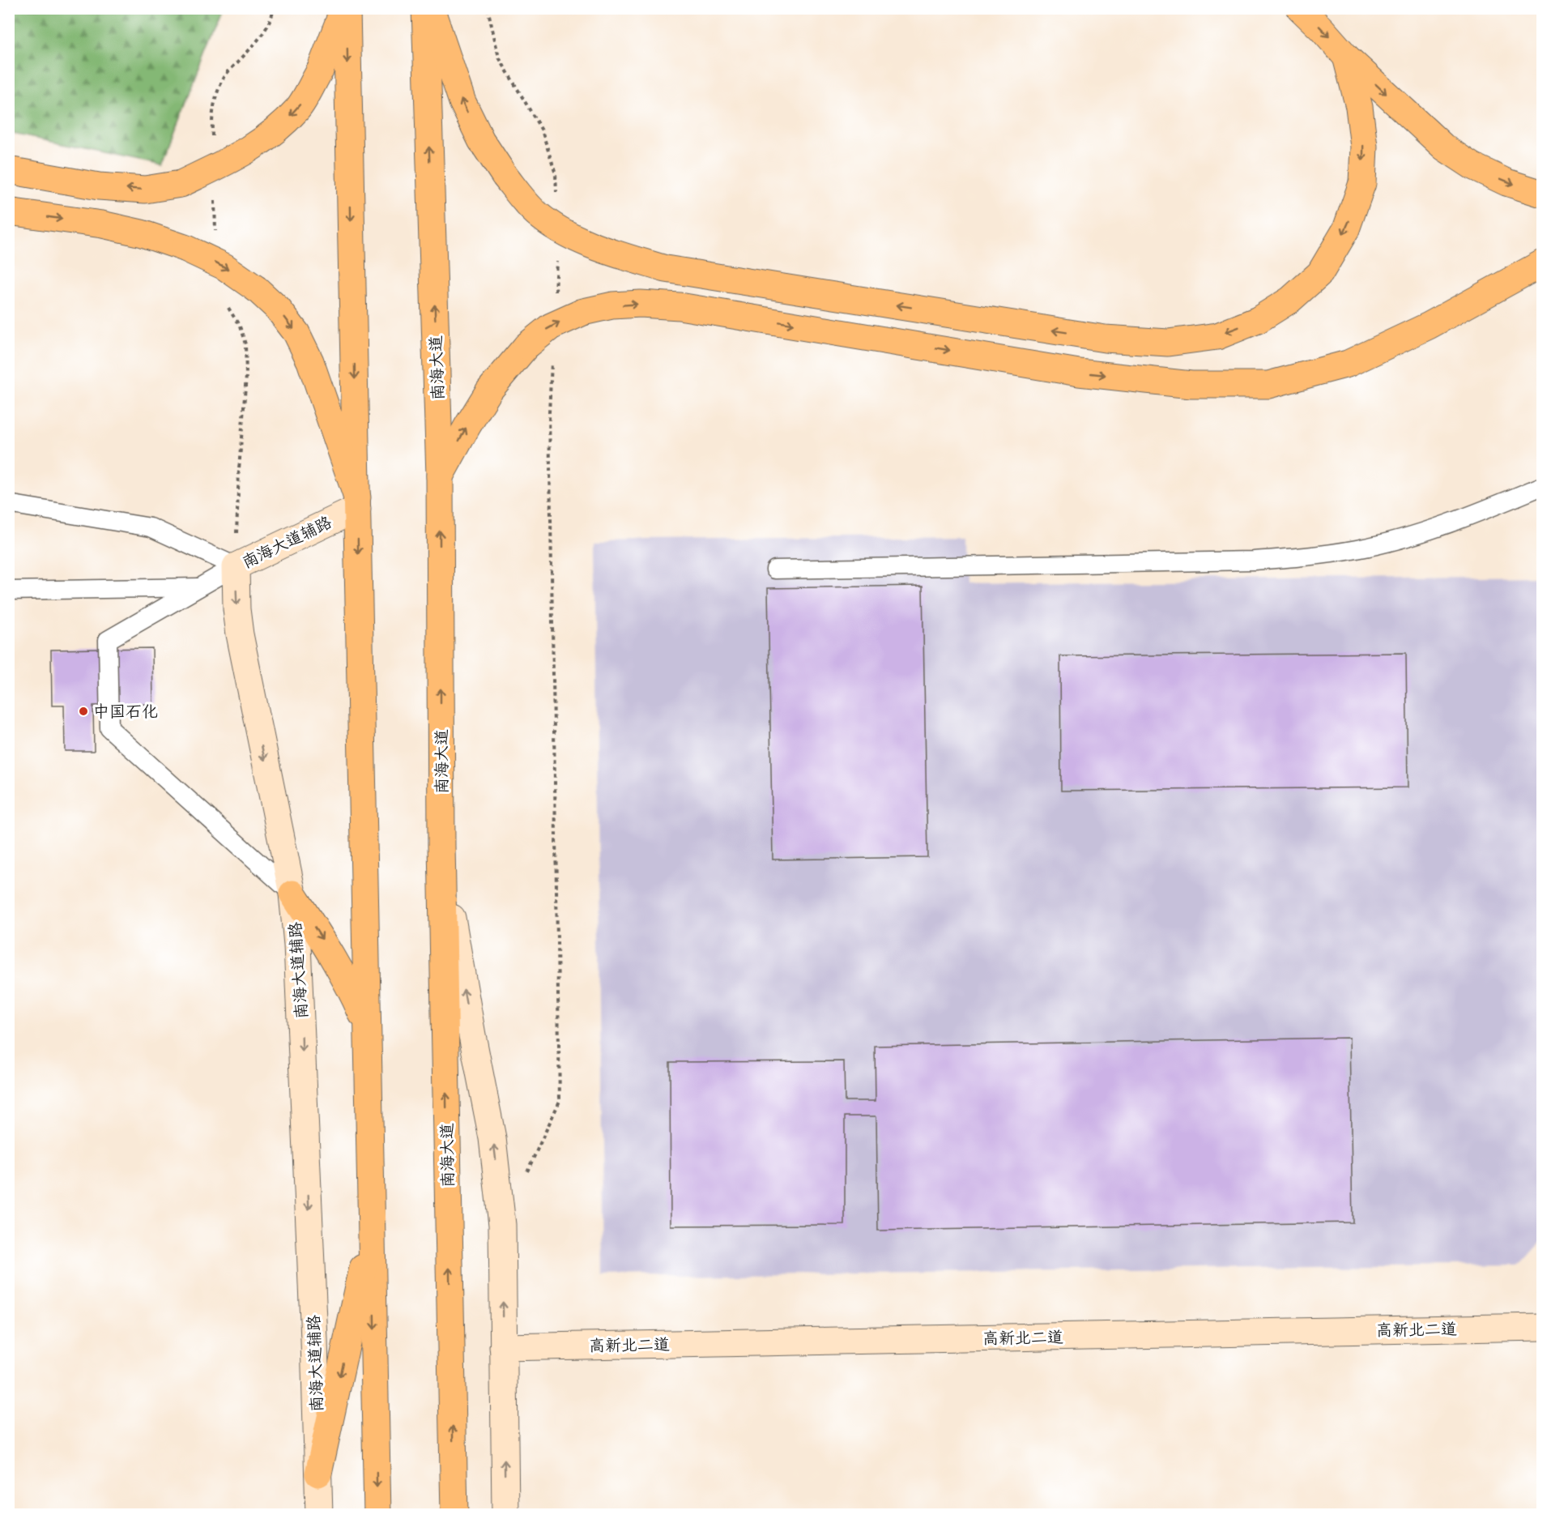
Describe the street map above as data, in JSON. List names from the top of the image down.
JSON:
{
  "streets": {
    "main road": ["南海大道", "南海大道辅路", "高新北二道"]
  },
  "places": ["中国石化"]
}
